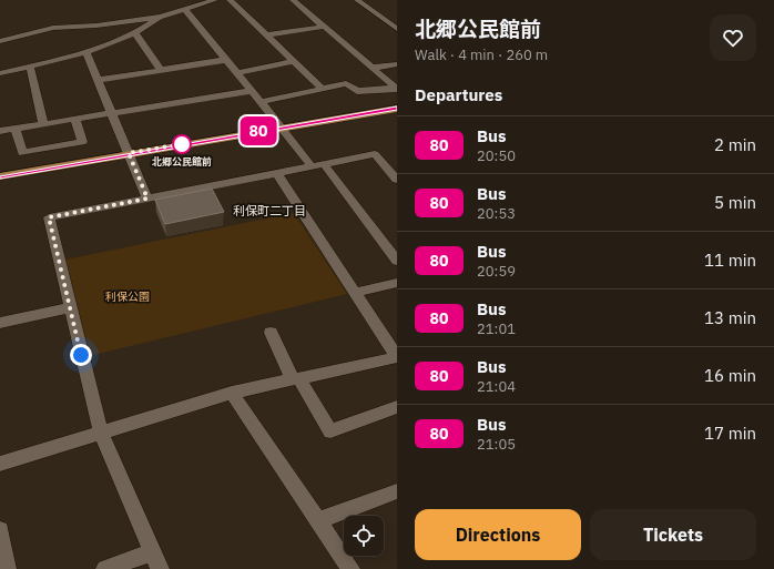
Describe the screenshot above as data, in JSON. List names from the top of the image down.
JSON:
{
  "districts": ["利保町二丁目"],
  "parks": ["利保公園"],
  "places": ["北郷公民館前"],
  "lines": ["bus line 80"],
  "page": {
    "on_map": "80",
    "heading": [
      ["北郷公民館前", "Walk · 4 min · 260 m"],
      "Departures"
    ],
    "list": [
      {
        "mark": "80",
        "name": "Bus",
        "note": "20:50",
        "value": "2 min"
      },
      {
        "mark": "80",
        "name": "Bus",
        "note": "20:53",
        "value": "5 min"
      },
      {
        "mark": "80",
        "name": "Bus",
        "note": "20:59",
        "value": "11 min"
      },
      {
        "mark": "80",
        "name": "Bus",
        "note": "21:01",
        "value": "13 min"
      },
      {
        "mark": "80",
        "name": "Bus",
        "note": "21:04",
        "value": "16 min"
      },
      {
        "mark": "80",
        "name": "Bus",
        "note": "21:05",
        "value": "17 min"
      }
    ],
    "buttons": ["Directions", "Tickets"]
  }
}
